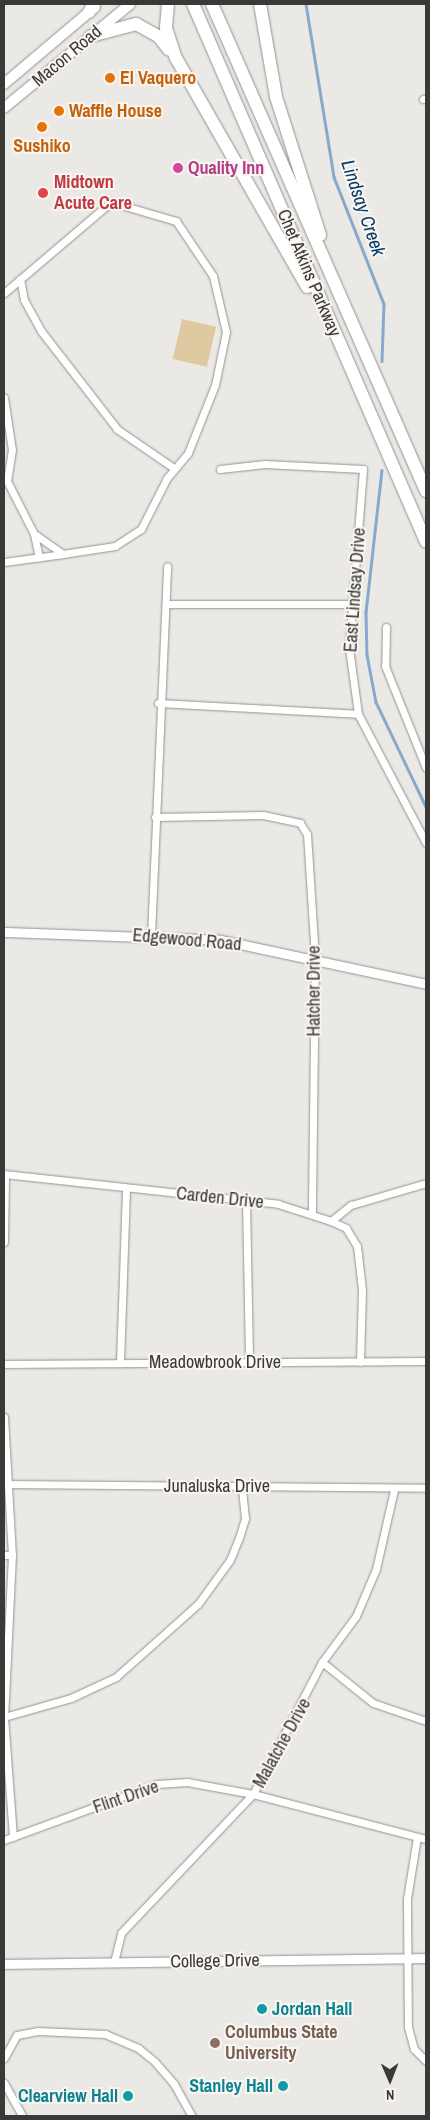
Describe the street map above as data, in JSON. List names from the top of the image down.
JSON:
{
  "streets": {
    "highway": ["Chet Atkins Parkway"],
    "main road": ["Macon Road"],
    "street": [
      "East Lindsay Drive",
      "Edgewood Road",
      "Hatcher Drive",
      "Carden Drive",
      "Meadowbrook Drive",
      "Junaluska Drive",
      "Malatche Drive",
      "Flint Drive",
      "College Drive"
    ]
  },
  "crossings": [
    ["Edgewood Road", "Hatcher Drive"],
    ["Hatcher Drive", "Carden Drive"],
    ["Junaluska Drive", "Malatche Drive"],
    ["Malatche Drive", "Flint Drive"],
    ["Malatche Drive", "College Drive"]
  ],
  "water": ["Lindsay Creek"],
  "places": [
    "El Vaquero",
    "Waffle House",
    "Sushiko",
    "Quality Inn",
    "Midtown Acute Care",
    "Jordan Hall",
    "Columbus State University",
    "Stanley Hall",
    "Clearview Hall"
  ],
  "north": "bottom"
}
